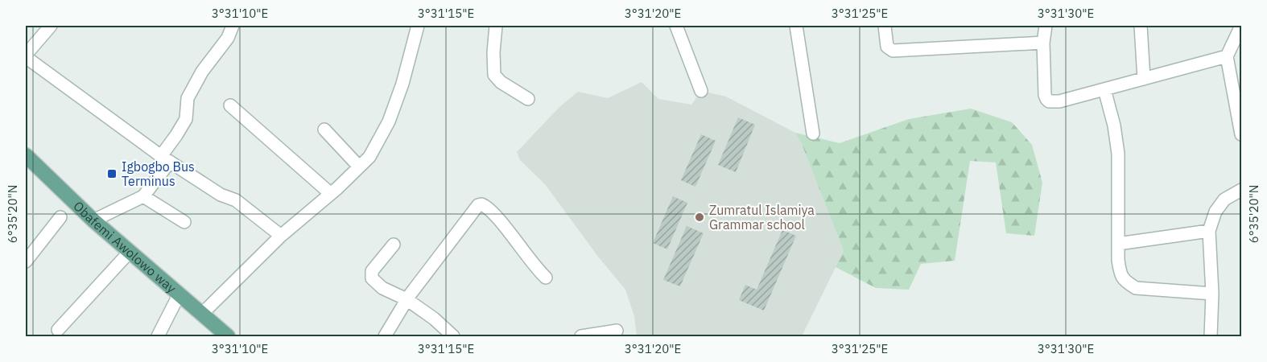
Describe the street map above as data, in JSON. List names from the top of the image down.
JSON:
{
  "streets": {
    "main road": ["Obafemi Awolowo way"]
  },
  "places": {
    "transit": ["Igbogbo Bus Terminus"],
    "other": ["Zumratul Islamiya Grammar school"]
  },
  "coordinates": [
    "3°31'10\"E",
    "3°31'15\"E",
    "3°31'20\"E",
    "3°31'25\"E",
    "3°31'30\"E",
    "6°35'20\"N"
  ]
}
